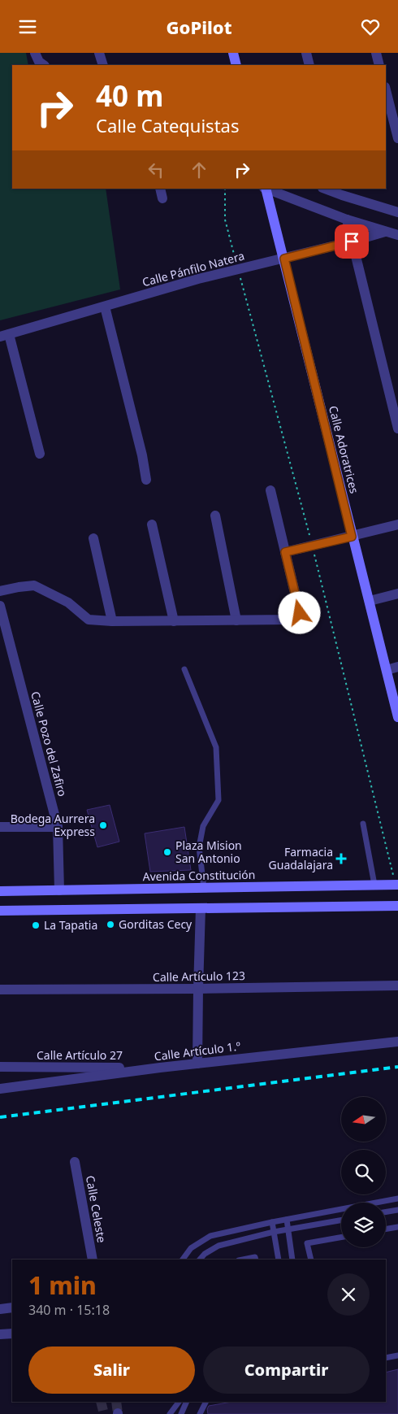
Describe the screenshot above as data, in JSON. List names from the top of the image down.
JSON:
{
  "streets": {
    "main road": ["Calle Adoratrices", "Avenida Constitución"],
    "street": [
      "Calle Pánfilo Natera",
      "Calle Pozo del Zafiro",
      "Calle Artículo 123",
      "Calle Artículo 1.º",
      "Calle Artículo 27",
      "Calle Celeste"
    ]
  },
  "crossings": [
    ["Calle Pánfilo Natera", "Calle Adoratrices"],
    ["Calle Pozo del Zafiro", "Avenida Constitución"],
    ["Calle Artículo 1.º", "Calle Artículo 27"]
  ],
  "places": {
    "other": [
      "Bodega Aurrera Express",
      "Plaza Mision San Antonio",
      "Gorditas Cecy",
      "La Tapatia"
    ],
    "health": ["Farmacia Guadalajara"]
  },
  "north": "left",
  "page": {
    "header": "GoPilot",
    "turn": ["40 m", "Calle Catequistas"],
    "heading": ["1 min", "340 m · 15:18"],
    "buttons": ["Salir", "Compartir"]
  }
}
